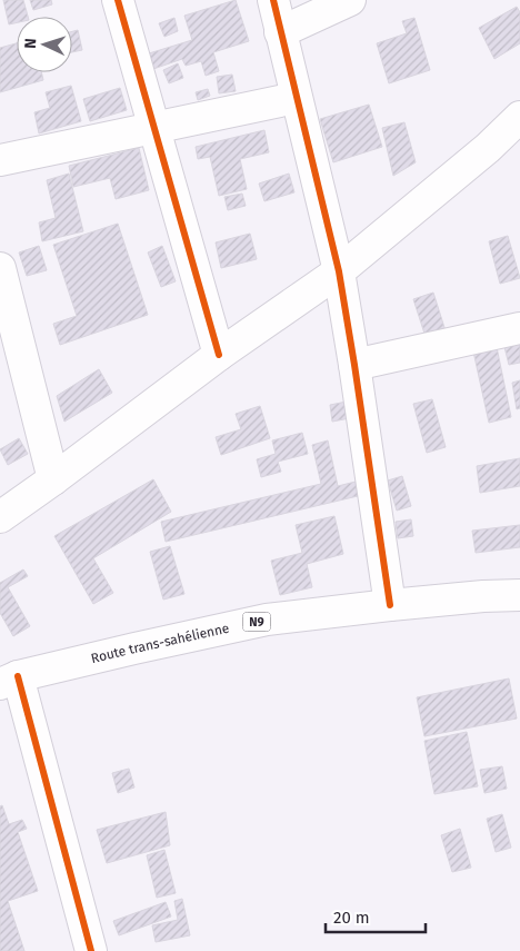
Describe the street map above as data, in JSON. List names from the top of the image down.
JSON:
{
  "streets": {
    "main road": ["N9", "Route trans-sahélienne"]
  },
  "scale_bar": "20 m",
  "north": "left"
}
